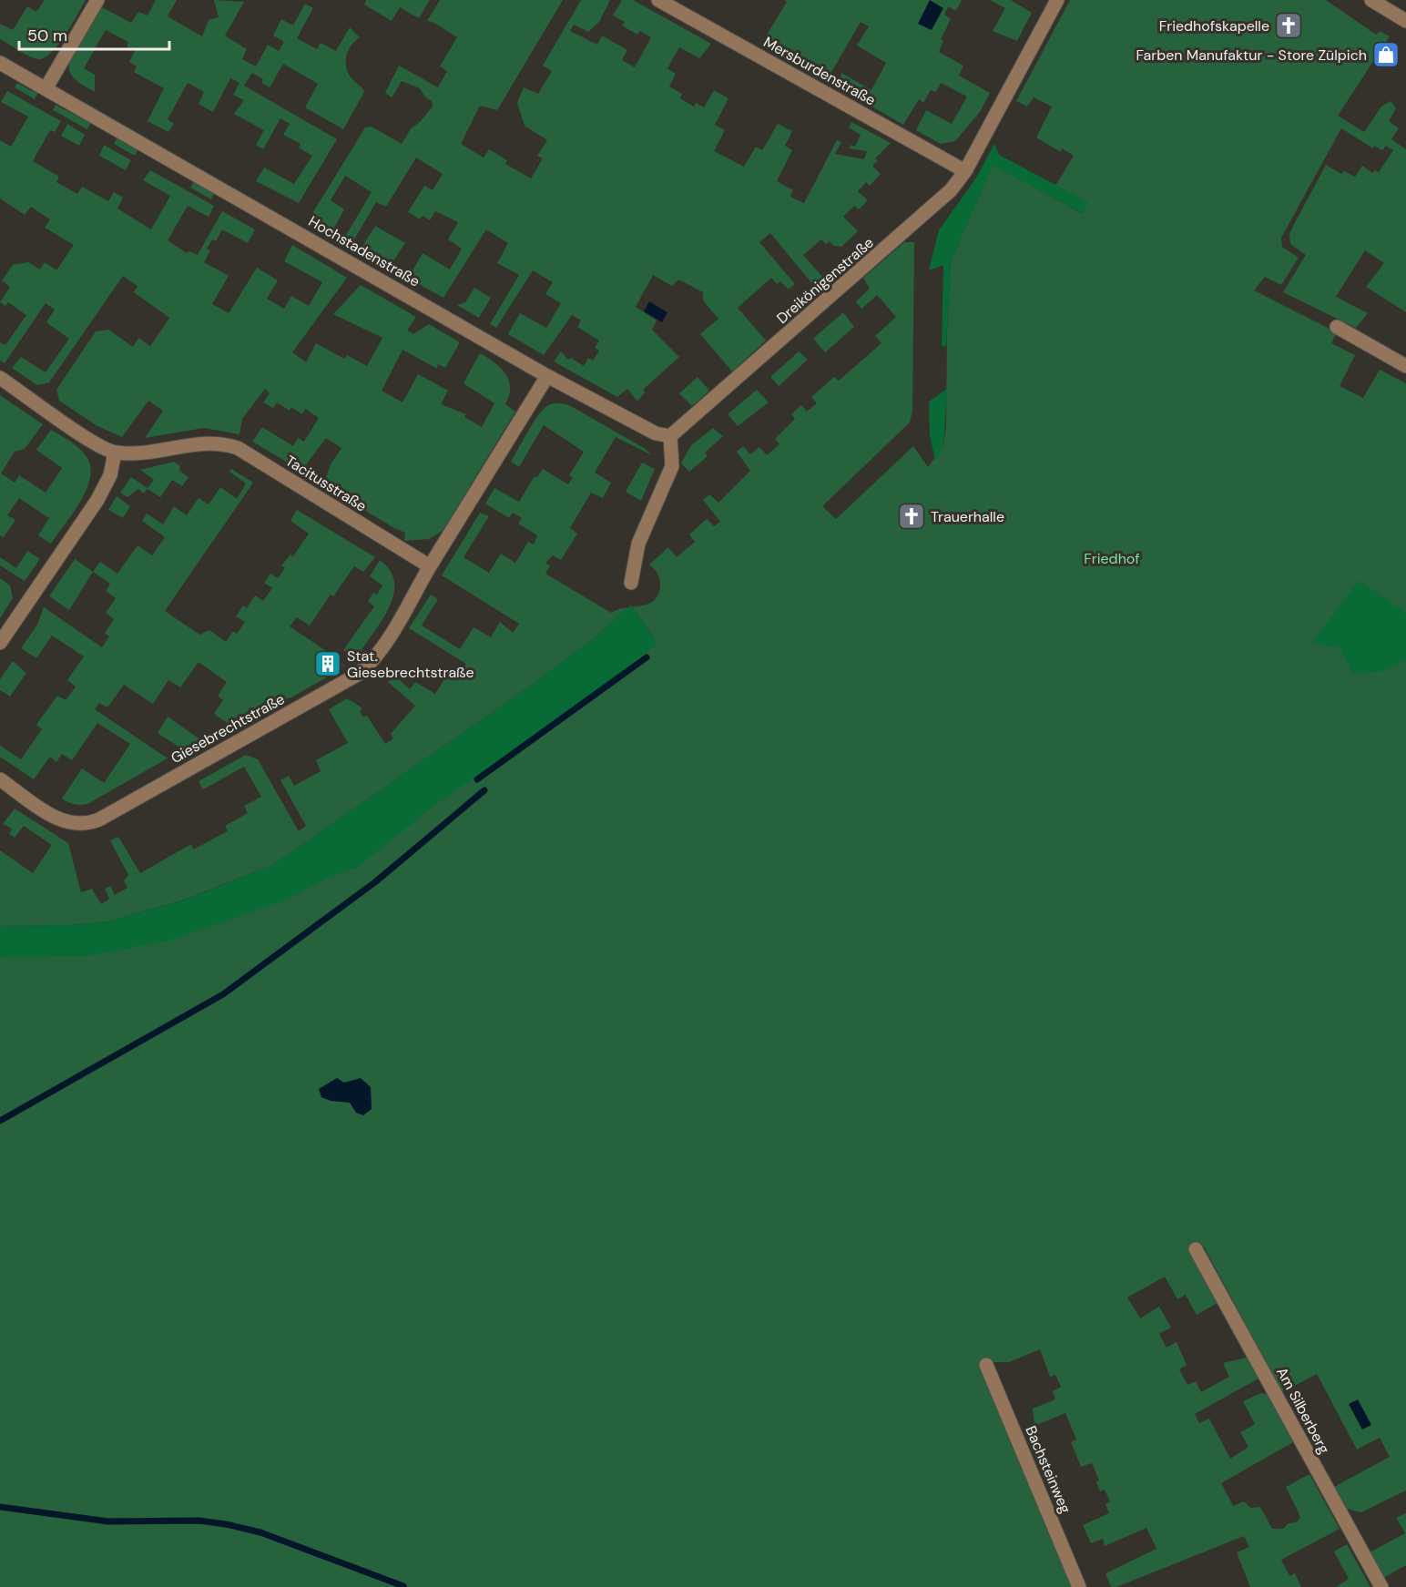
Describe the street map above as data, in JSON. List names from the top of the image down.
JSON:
{
  "streets": {
    "street": [
      "Mersburdenstraße",
      "Hochstadenstraße",
      "Dreikönigenstraße",
      "Tacitusstraße",
      "Giesebrechtstraße",
      "Am Silberberg",
      "Bachsteinweg"
    ]
  },
  "crossings": [
    ["Mersburdenstraße", "Dreikönigenstraße"],
    ["Hochstadenstraße", "Dreikönigenstraße"],
    ["Tacitusstraße", "Giesebrechtstraße"]
  ],
  "parks": ["Friedhof"],
  "places": {
    "church": ["Friedhofskapelle", "Trauerhalle"],
    "shop": ["Farben Manufaktur - Store Zülpich"],
    "building": ["Stat. Giesebrechtstraße"]
  },
  "scale_bar": "50 m"
}
